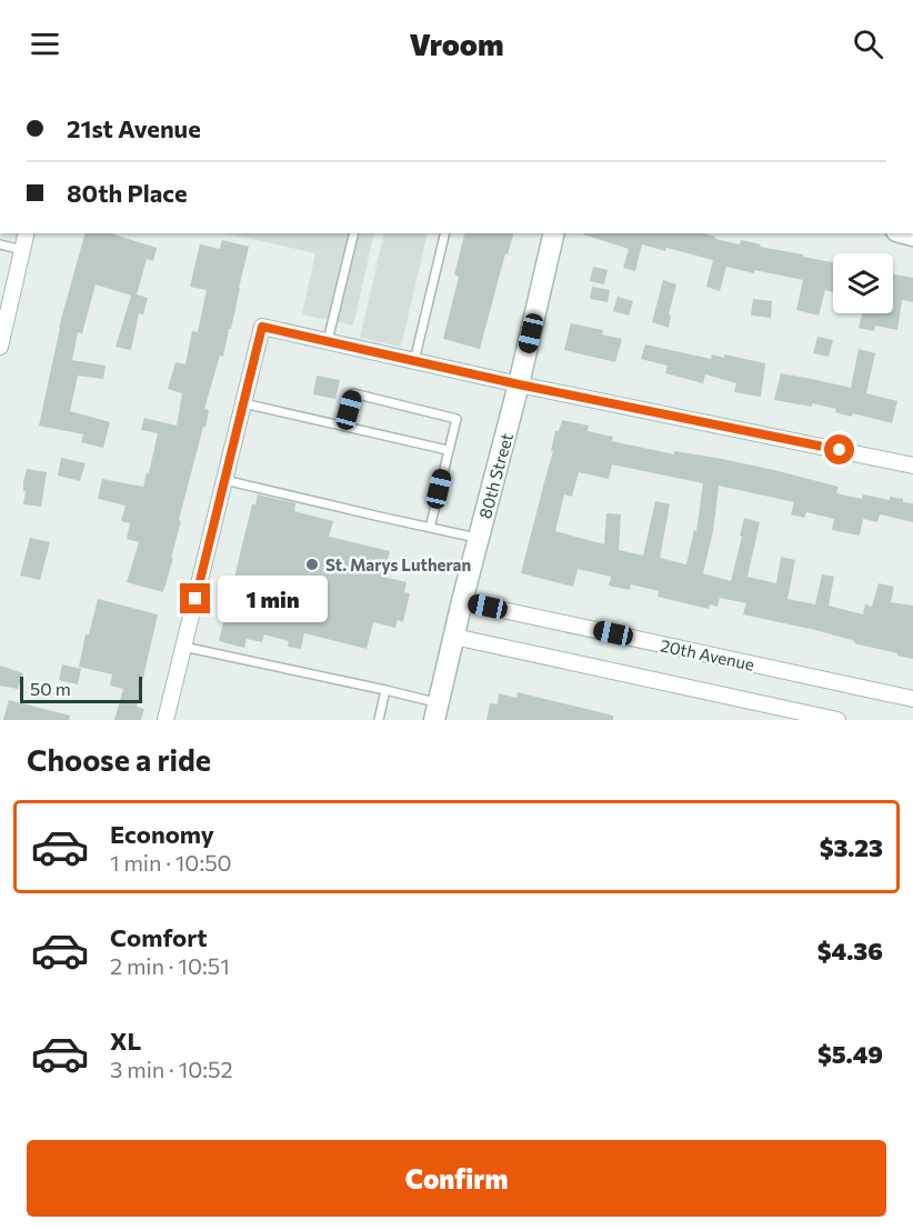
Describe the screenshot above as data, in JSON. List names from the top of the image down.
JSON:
{
  "streets": {
    "street": ["80th Street", "20th Avenue"]
  },
  "crossings": [
    ["80th Street", "20th Avenue"]
  ],
  "places": ["St. Marys Lutheran"],
  "scale_bar": "50 m",
  "page": {
    "header": "Vroom",
    "banner": ["21st Avenue", "80th Place"],
    "bubble": "1 min",
    "scale": "50 m",
    "heading": "Choose a ride",
    "list": [
      {
        "name": "Economy",
        "note": "1 min · 10:50",
        "value": "$3.23"
      },
      {
        "name": "Comfort",
        "note": "2 min · 10:51",
        "value": "$4.36"
      },
      {
        "name": "XL",
        "note": "3 min · 10:52",
        "value": "$5.49"
      }
    ],
    "buttons": "Confirm"
  }
}
